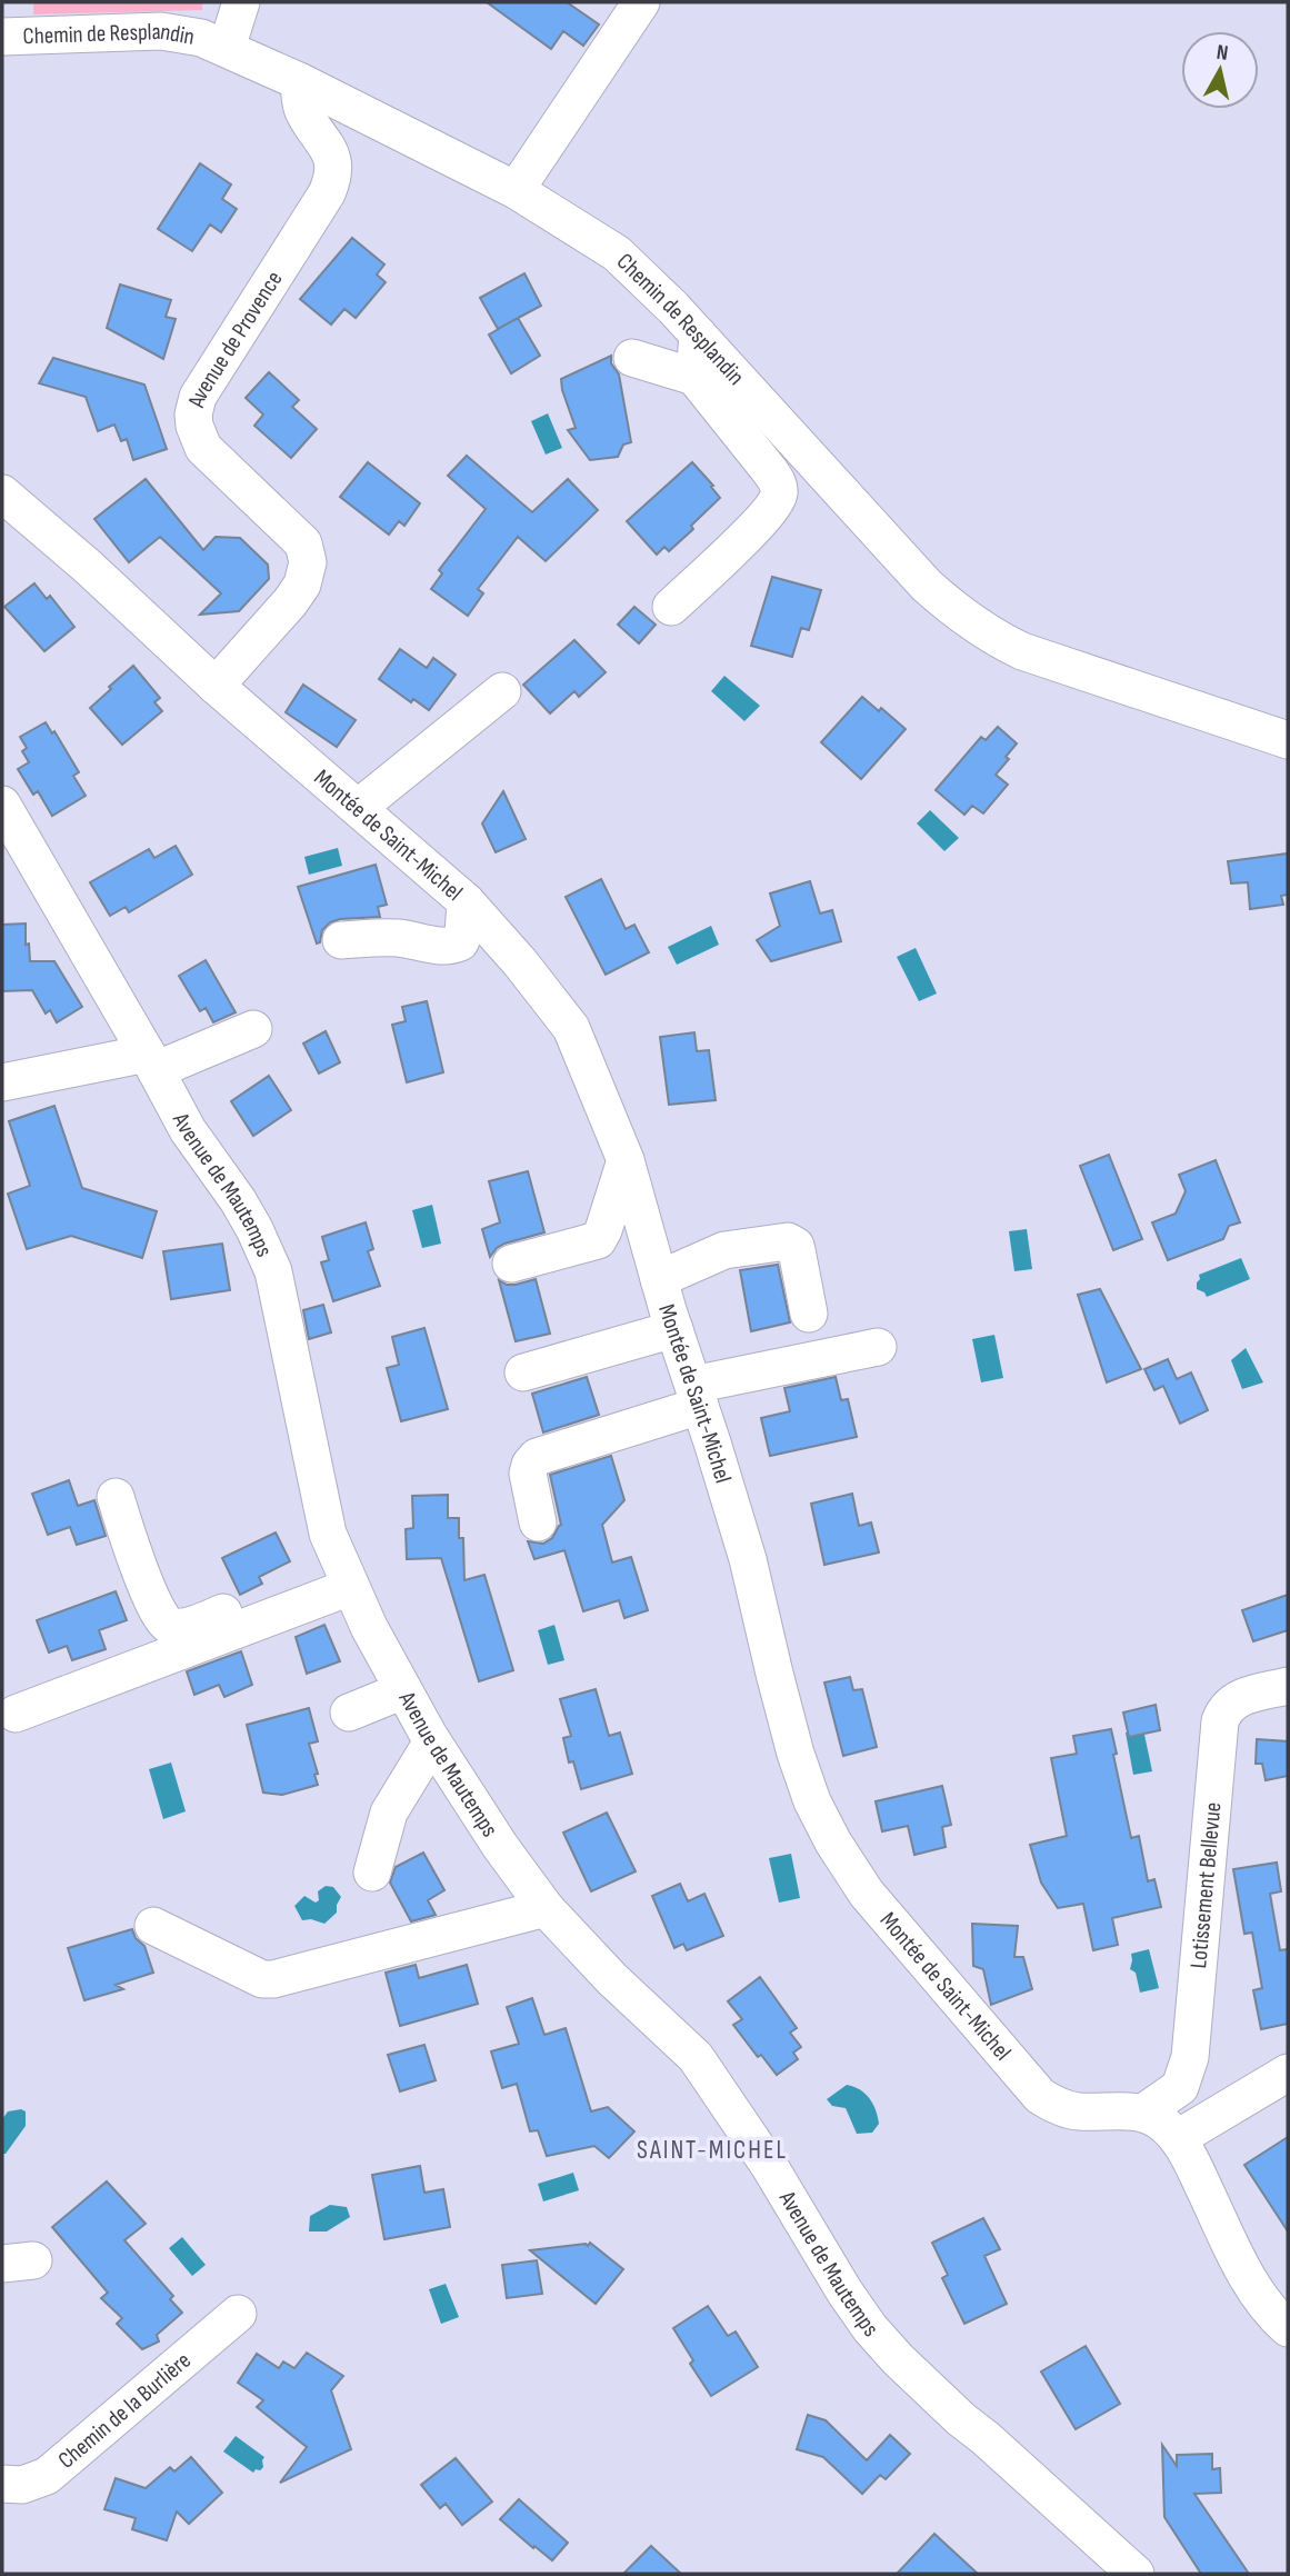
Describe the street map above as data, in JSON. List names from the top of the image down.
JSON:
{
  "streets": {
    "street": [
      "Chemin de Resplandin",
      "Avenue de Provence",
      "Montée de Saint-Michel",
      "Avenue de Mautemps",
      "Lotissement Bellevue",
      "Chemin de la Burlière"
    ]
  },
  "crossings": [
    ["Chemin de Resplandin", "Avenue de Provence"],
    ["Avenue de Provence", "Montée de Saint-Michel"],
    ["Montée de Saint-Michel", "Lotissement Bellevue"]
  ],
  "districts": ["SAINT-MICHEL"],
  "north": "top"
}
